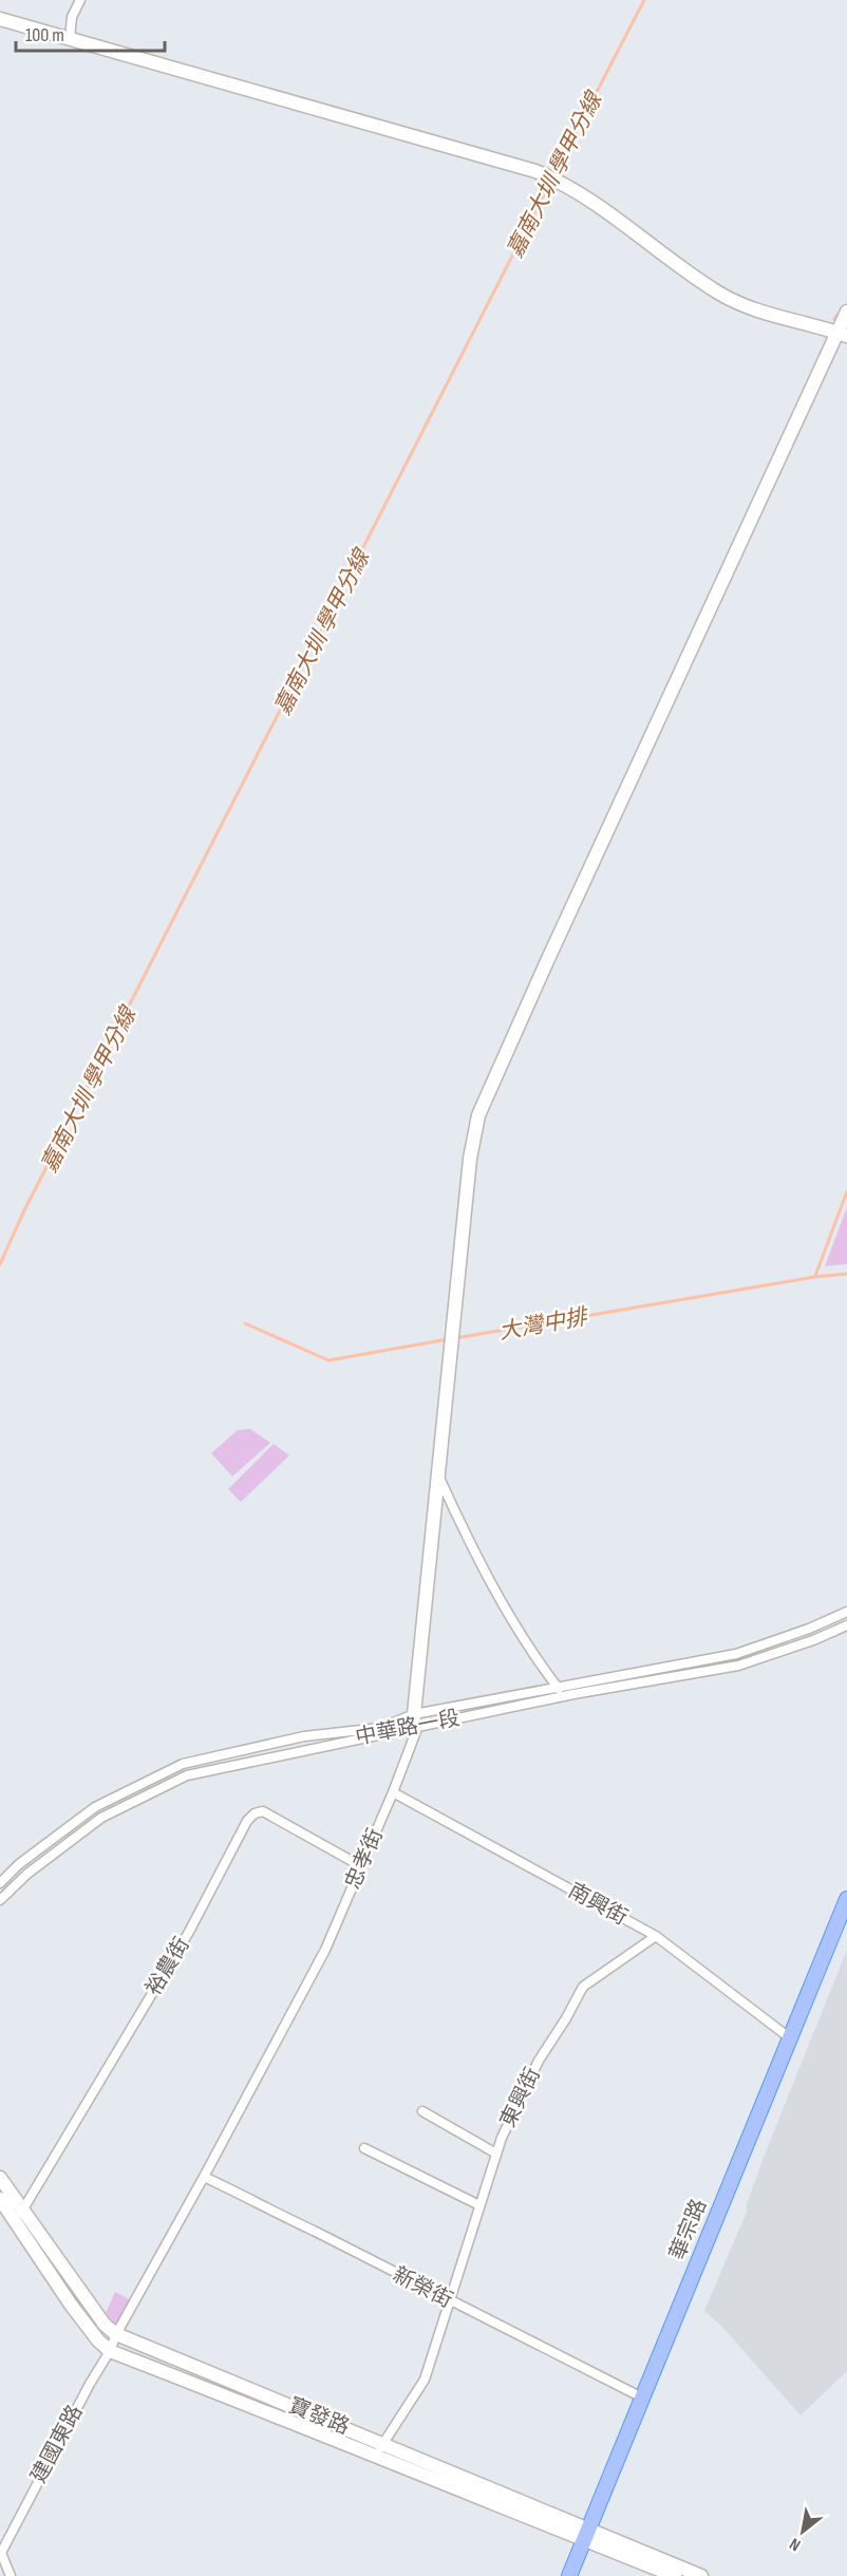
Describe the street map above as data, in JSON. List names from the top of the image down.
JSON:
{
  "streets": {
    "main road": ["華宗路"],
    "street": [
      "中華路一段",
      "忠孝街",
      "南興街",
      "裕農街",
      "東興街",
      "新榮街",
      "寶發路",
      "建國東路"
    ]
  },
  "crossings": [
    ["中華路一段", "忠孝街"],
    ["忠孝街", "南興街"],
    ["忠孝街", "裕農街"],
    ["忠孝街", "新榮街"],
    ["忠孝街", "寶發路"],
    ["忠孝街", "建國東路"],
    ["南興街", "東興街"],
    ["南興街", "華宗路"],
    ["裕農街", "寶發路"],
    ["東興街", "新榮街"],
    ["東興街", "寶發路"],
    ["華宗路", "新榮街"],
    ["華宗路", "寶發路"],
    ["寶發路", "建國東路"]
  ],
  "water": ["嘉南大圳 學甲分線", "大灣中排"],
  "scale_bar": "100 m",
  "north": "bottom left"
}
